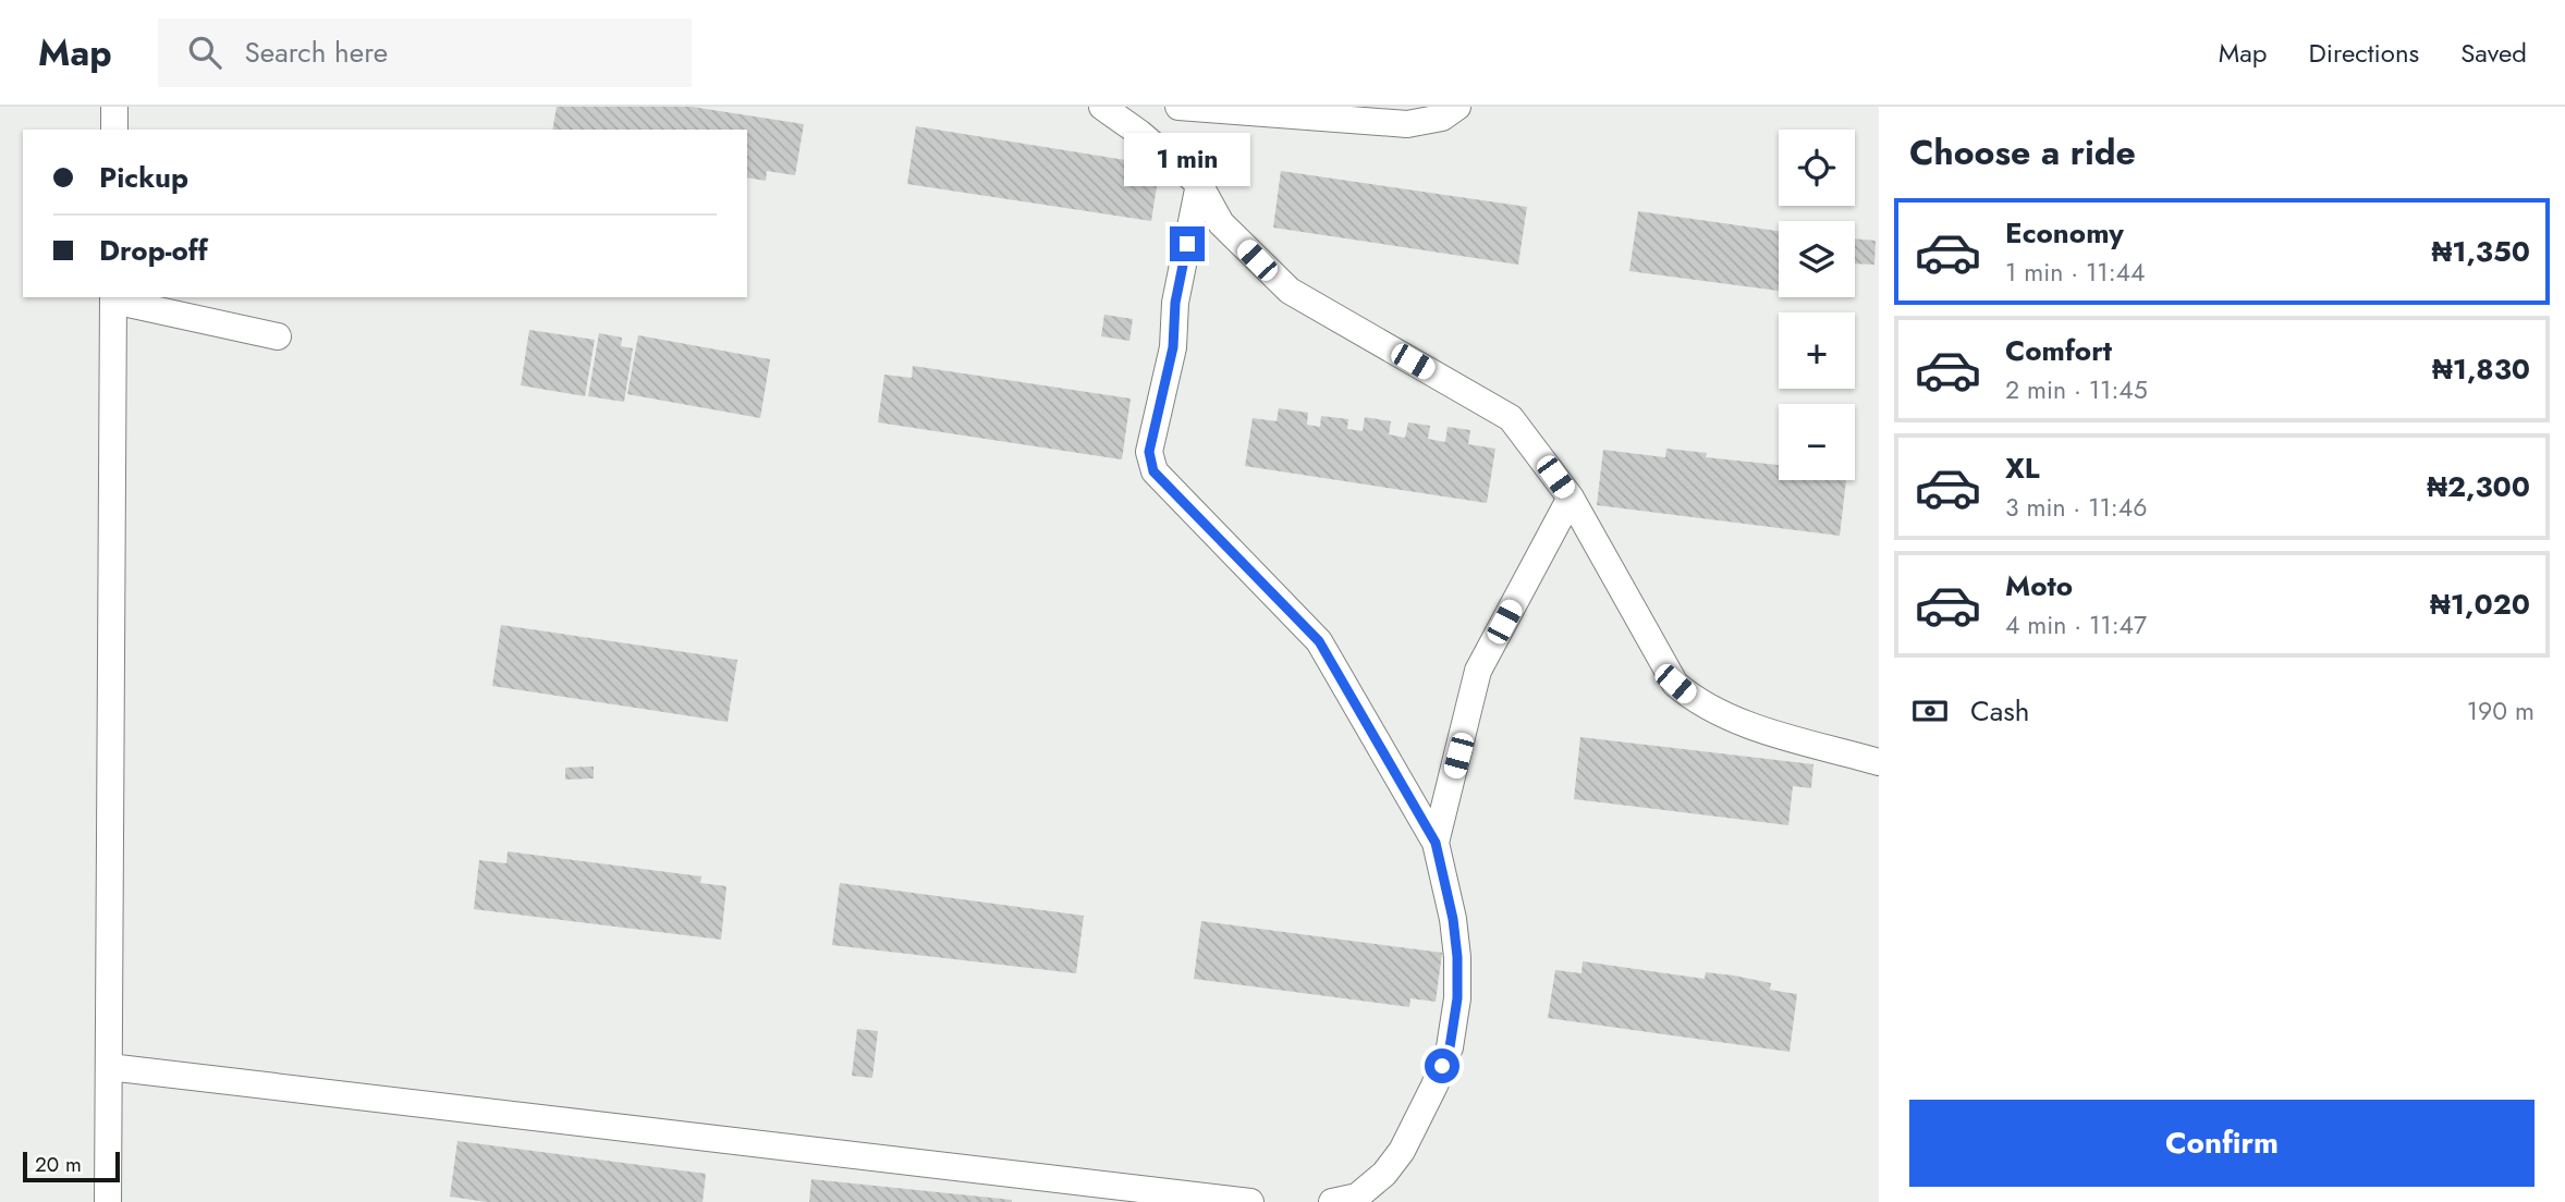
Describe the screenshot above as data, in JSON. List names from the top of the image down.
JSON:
{
  "scale_bar": "20 m",
  "page": {
    "header": "Map",
    "search": "Search here",
    "nav": ["Map", "Directions", "Saved"],
    "heading": "Choose a ride",
    "map_buttons": ["+", "−"],
    "banner": ["Pickup", "Drop-off"],
    "bubble": "1 min",
    "list": [
      {
        "name": "Economy",
        "note": "1 min · 11:44",
        "value": "₦1,350"
      },
      {
        "name": "Comfort",
        "note": "2 min · 11:45",
        "value": "₦1,830"
      },
      {
        "name": "XL",
        "note": "3 min · 11:46",
        "value": "₦2,300"
      },
      {
        "name": "Moto",
        "note": "4 min · 11:47",
        "value": "₦1,020"
      }
    ],
    "pay": ["Cash", "190 m"],
    "buttons": "Confirm",
    "scale": "20 m"
  }
}
